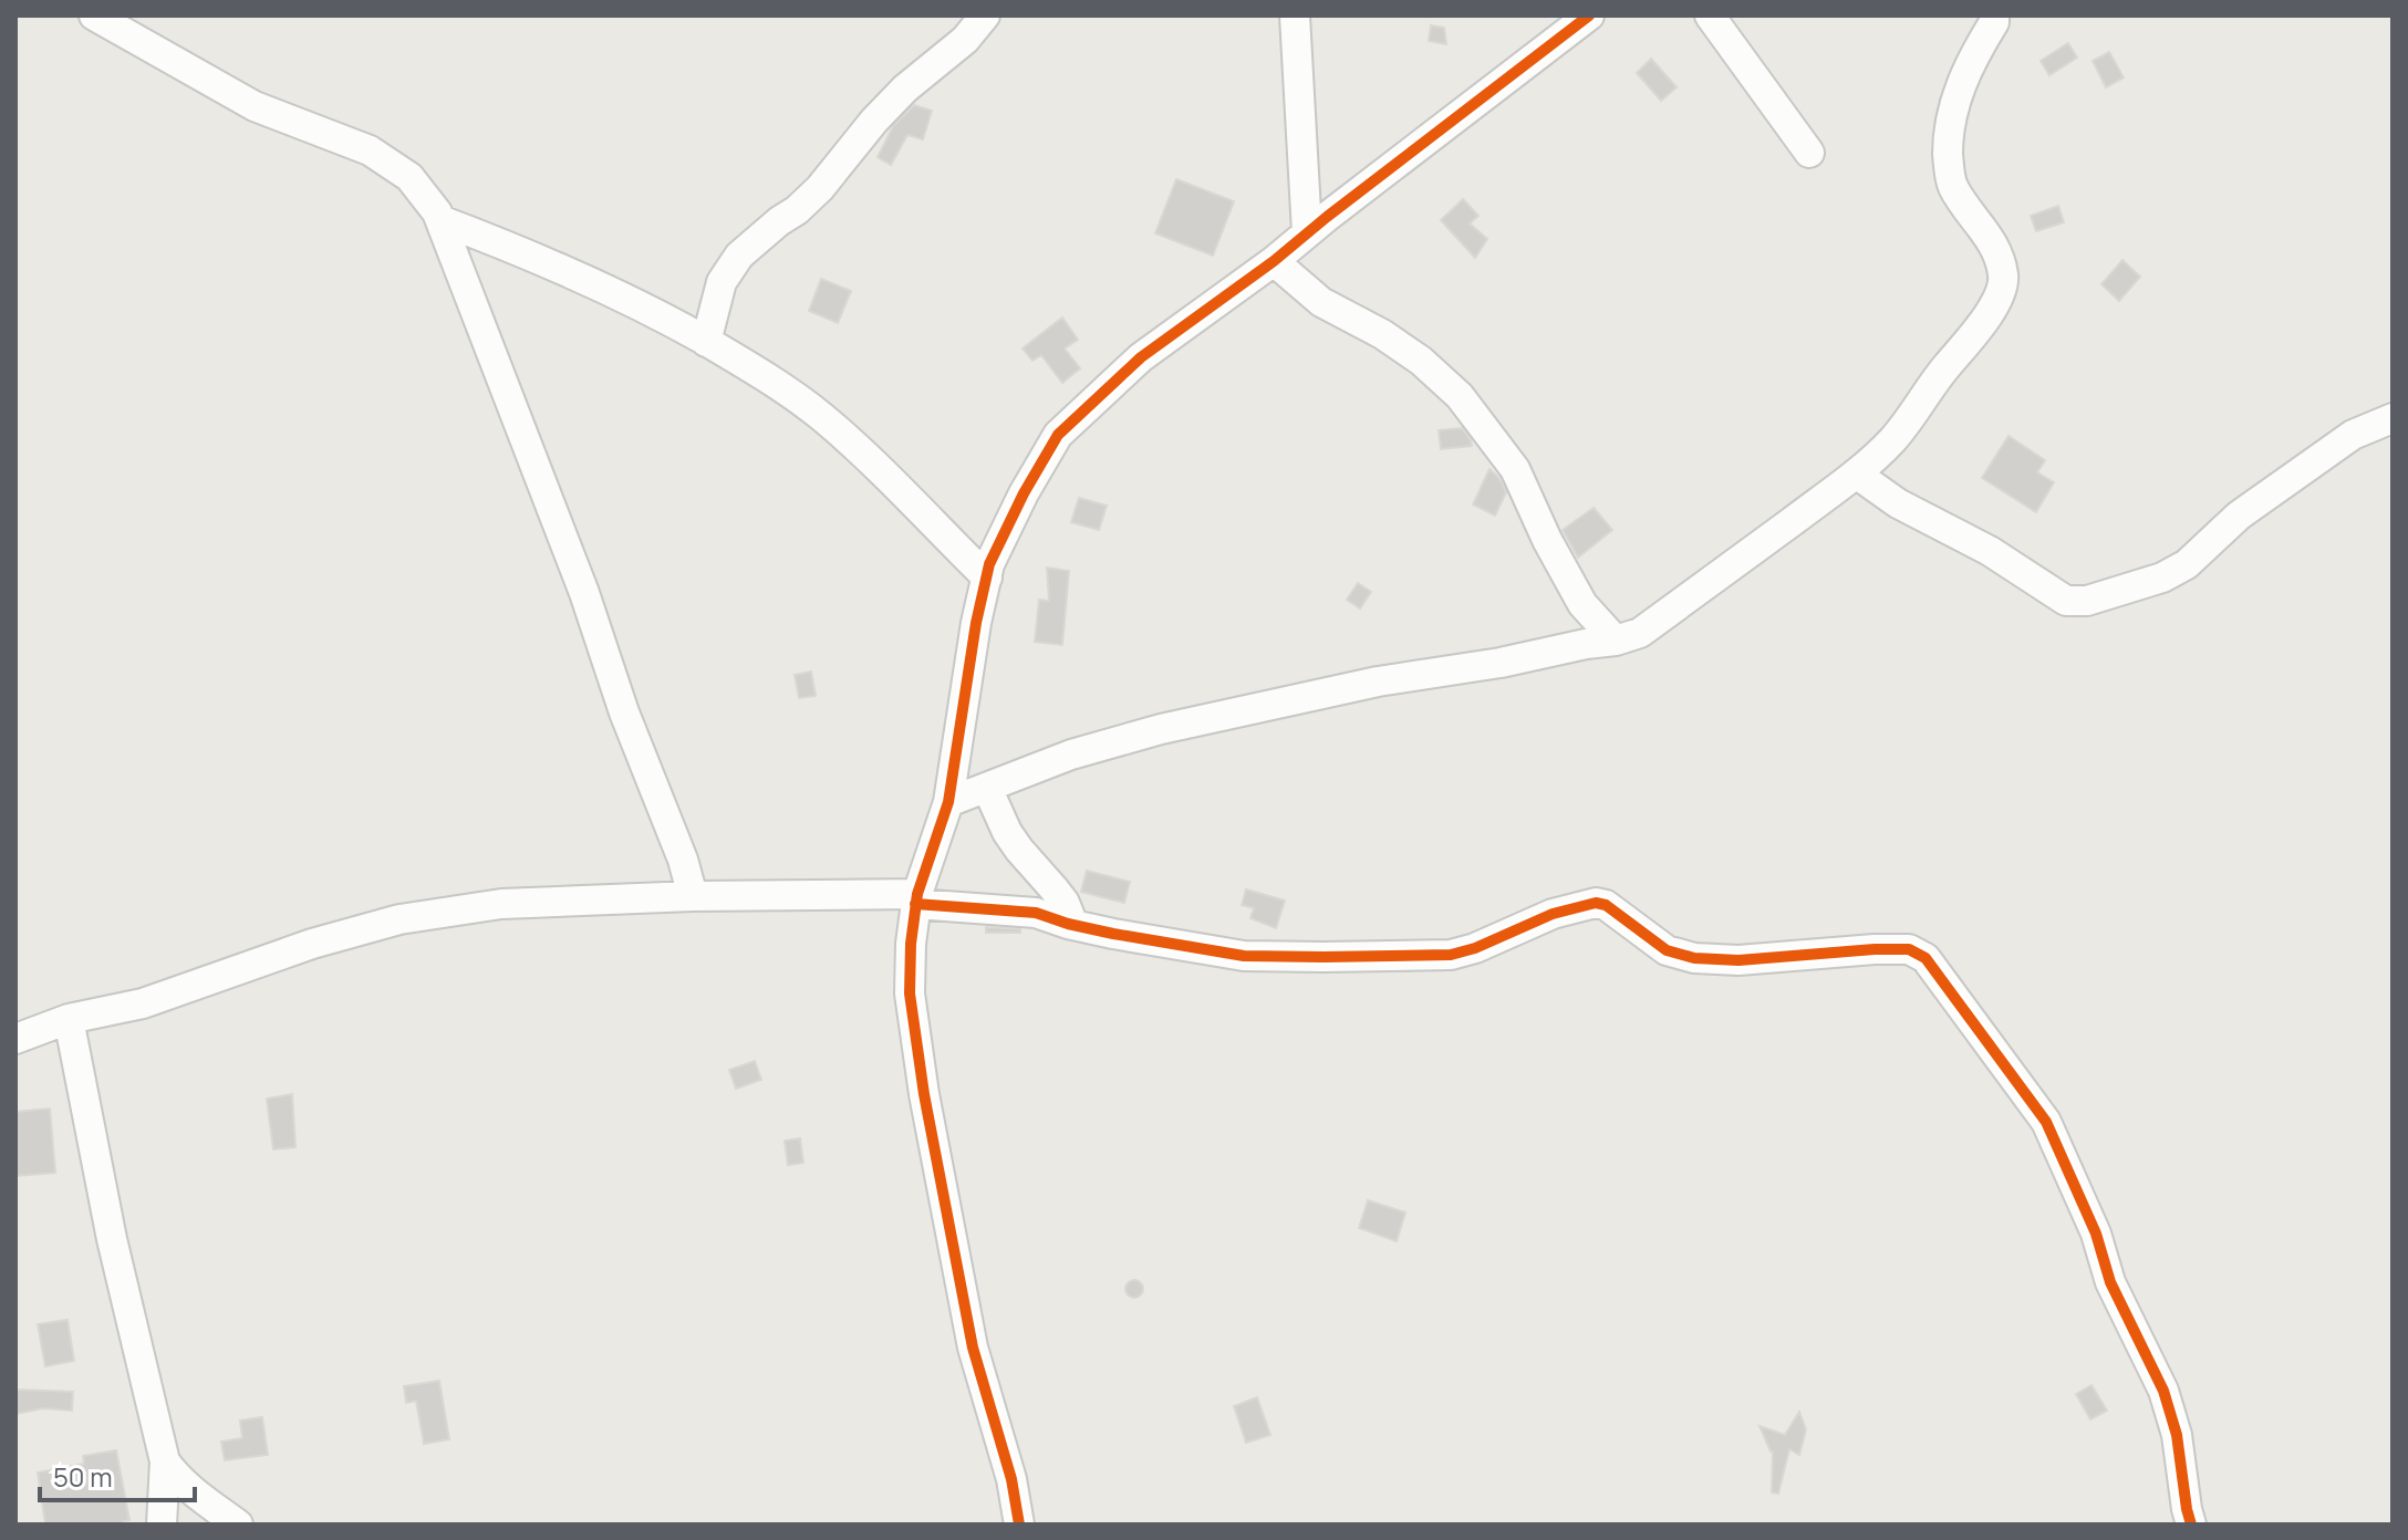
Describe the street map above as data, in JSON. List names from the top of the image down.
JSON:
{
  "scale_bar": "50 m"
}
